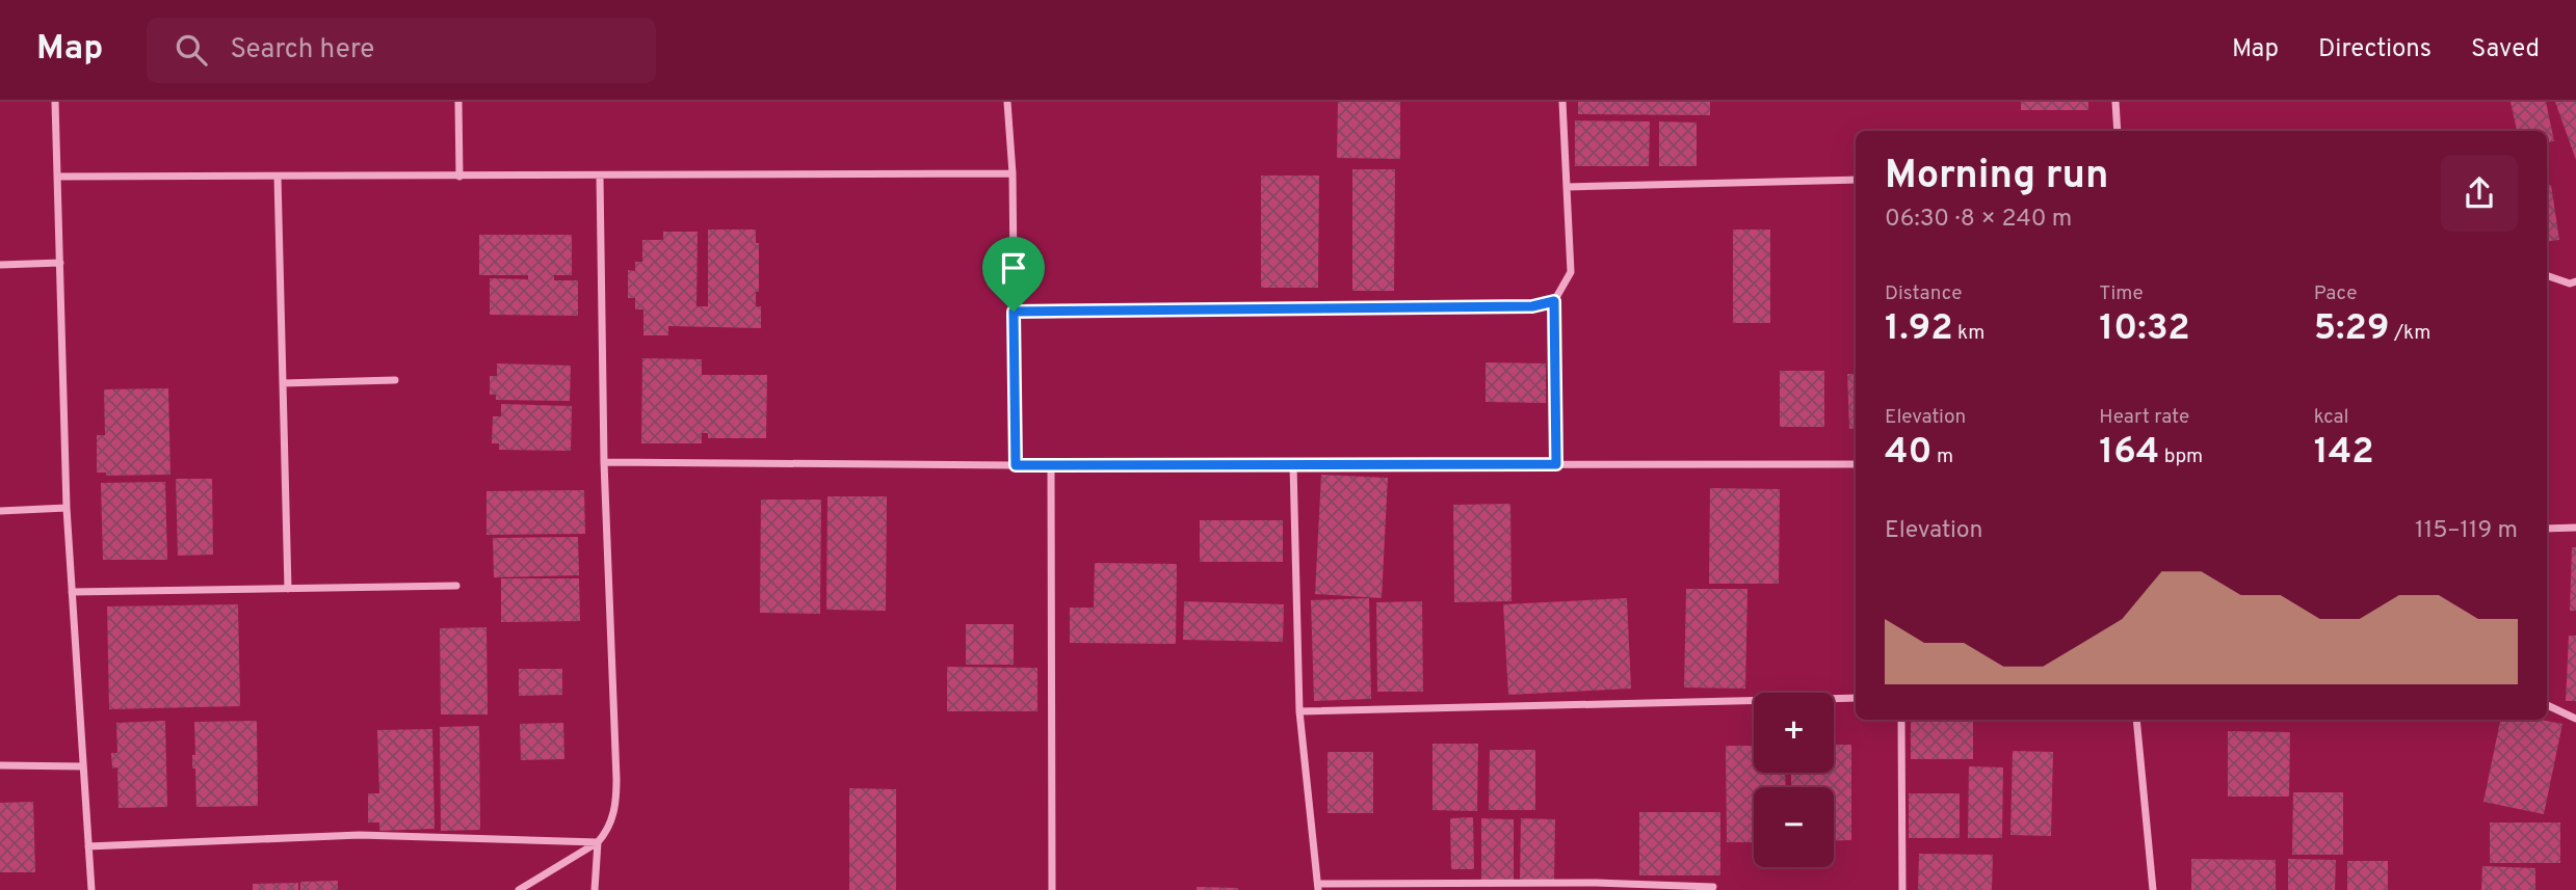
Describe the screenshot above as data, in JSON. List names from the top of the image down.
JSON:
{
  "page": {
    "header": "Map",
    "search": "Search here",
    "nav": ["Map", "Directions", "Saved"],
    "heading": ["Morning run", "06:30 · 8 × 240 m"],
    "stats": [
      ["Distance", "1.92 km"],
      ["Time", "10:32"],
      ["Pace", "5:29 /km"],
      ["Elevation", "40 m"],
      ["Heart rate", "164 bpm"],
      ["kcal", "142"]
    ],
    "chart": ["Elevation", "115–119 m"],
    "map_buttons": ["+", "−"]
  }
}
